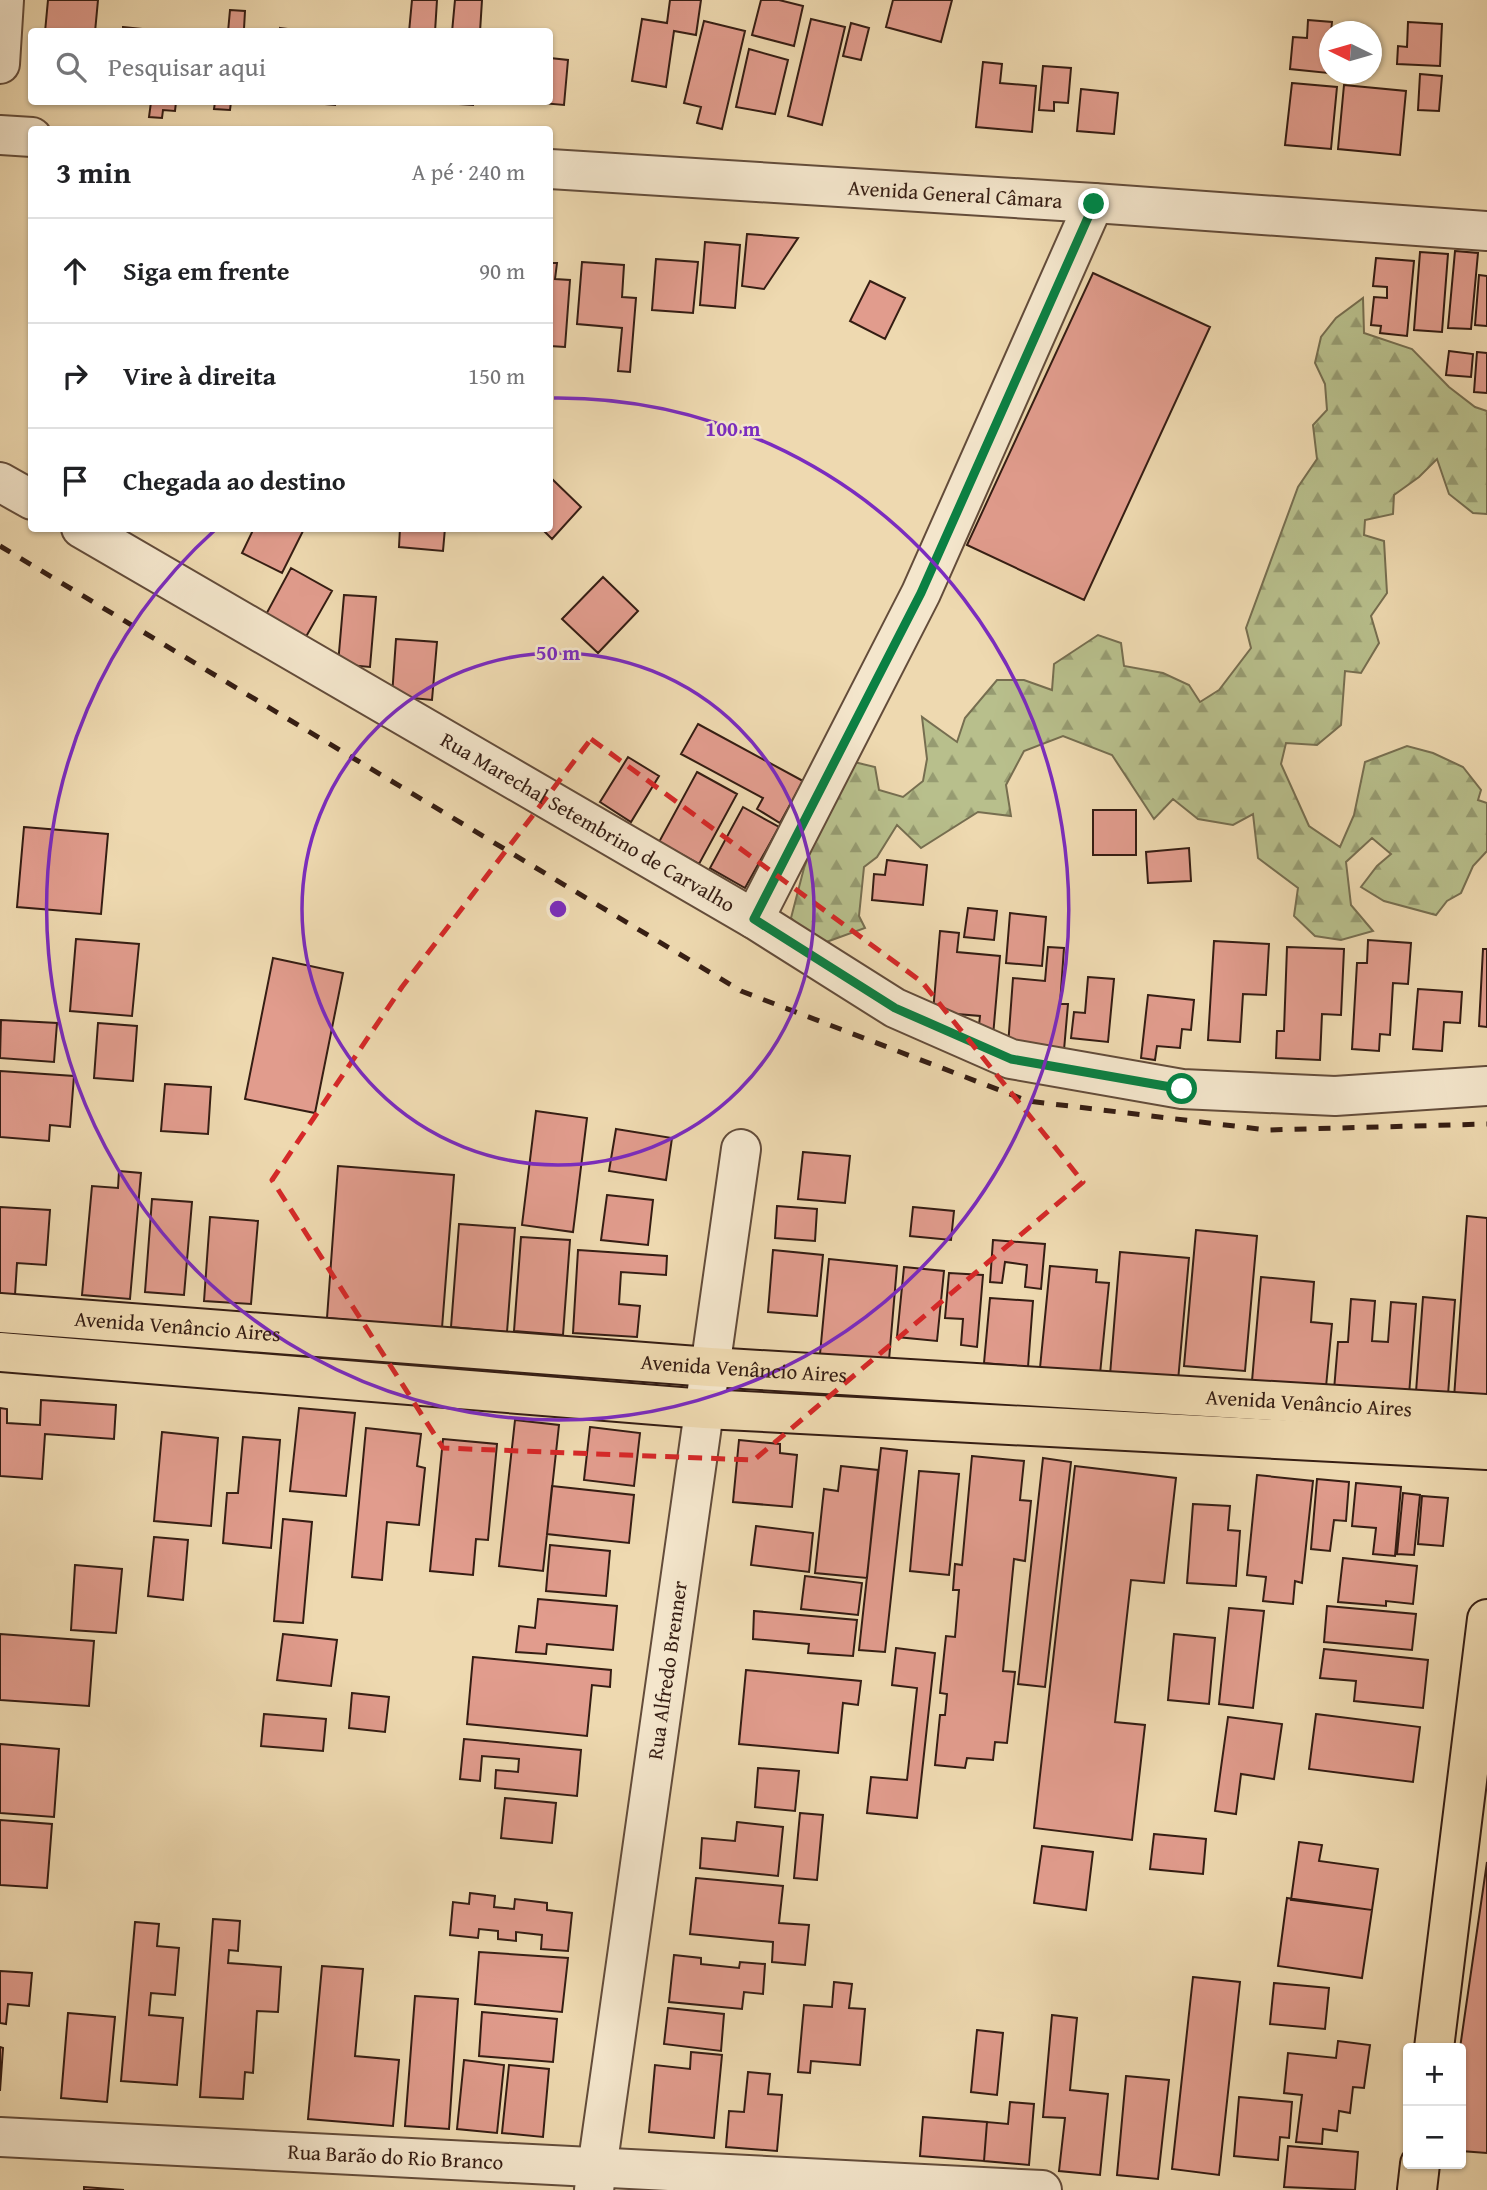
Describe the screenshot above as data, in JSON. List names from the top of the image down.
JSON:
{
  "streets": {
    "main road": ["Avenida Venâncio Aires"],
    "street": [
      "Avenida General Câmara",
      "Rua Marechal Setembrino de Carvalho",
      "Rua Alfredo Brenner",
      "Rua Barão do Rio Branco"
    ]
  },
  "crossings": [
    ["Avenida Venâncio Aires", "Rua Alfredo Brenner"],
    ["Rua Alfredo Brenner", "Rua Barão do Rio Branco"]
  ],
  "north": "left",
  "page": {
    "search": "Pesquisar aqui",
    "heading": ["3 min", "A pé · 240 m"],
    "list": [
      ["Siga em frente", "90 m"],
      ["Vire à direita", "150 m"],
      "Chegada ao destino"
    ],
    "map_buttons": ["+", "−"]
  },
  "rings": ["100 m", "50 m"]
}
